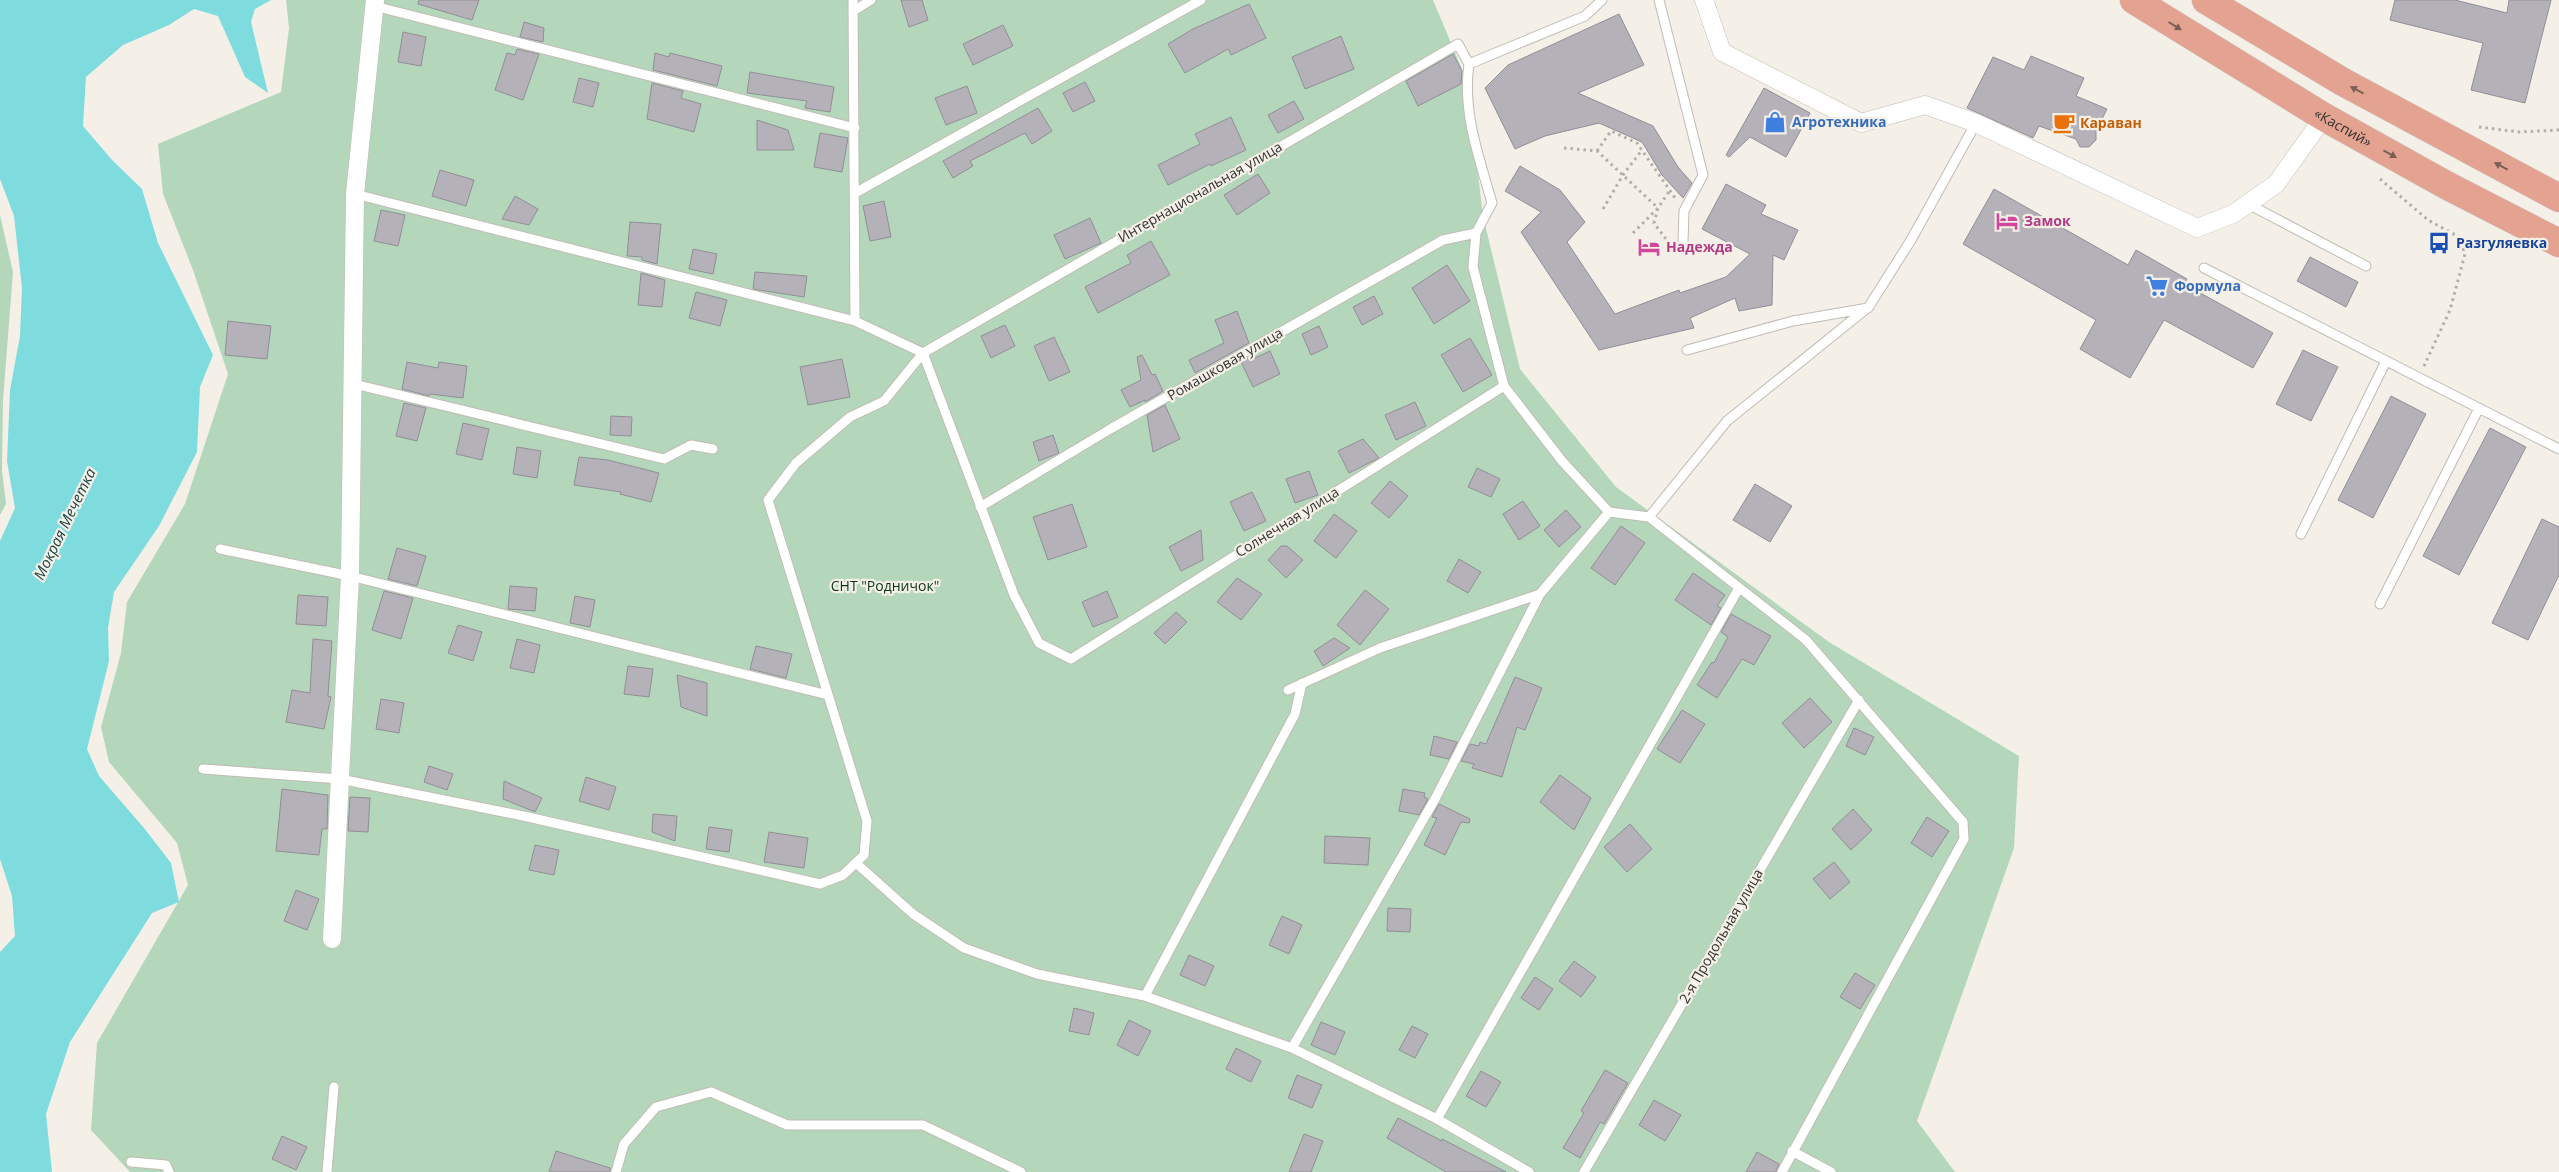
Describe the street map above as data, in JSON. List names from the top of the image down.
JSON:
{
  "streets": {
    "highway": ["«Каспий»"],
    "lane": [
      "Интернациональная улица",
      "Ромашковая улица",
      "Солнечная улица",
      "2-я Продольная улица"
    ]
  },
  "crossings": [
    ["Ромашковая улица", "Солнечная улица"]
  ],
  "water": ["Мокрая Мечетка"],
  "parks": ["СНТ \"Родничок\""],
  "places": {
    "shop": ["Агротехника"],
    "cafe": ["Караван"],
    "hotel": ["Замок", "Надежда"],
    "bus stop": ["Разгуляевка"],
    "supermarket": ["Формула"]
  }
}
